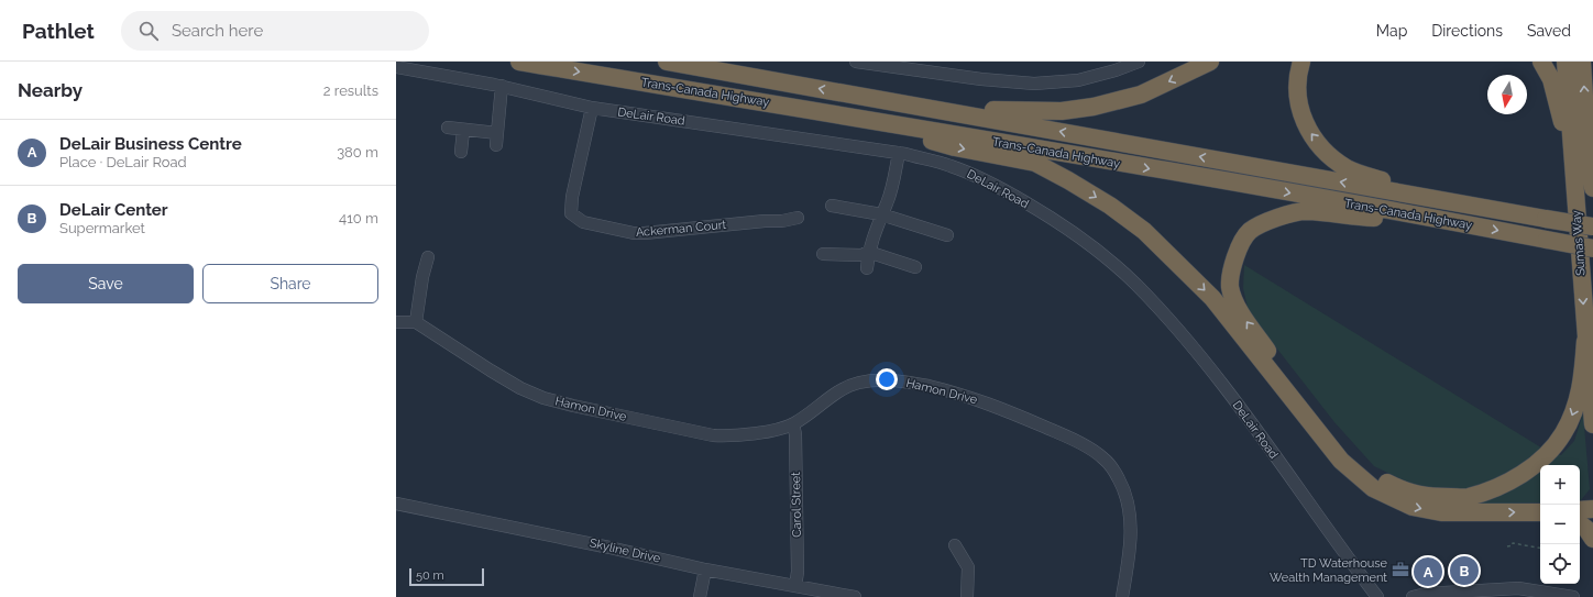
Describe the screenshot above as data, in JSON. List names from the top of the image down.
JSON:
{
  "streets": {
    "highway": ["Trans-Canada Highway", "Sumas Way"],
    "street": [
      "DeLair Road",
      "Ackerman Court",
      "Hamon Drive",
      "Carol Street",
      "Skyline Drive"
    ]
  },
  "crossings": [
    ["DeLair Road", "Ackerman Court"],
    ["Hamon Drive", "Carol Street"],
    ["Carol Street", "Skyline Drive"]
  ],
  "one_way": ["Sumas Way"],
  "places": {
    "office": ["TD Waterhouse Wealth Management"]
  },
  "scale_bar": "50 m",
  "north": "bottom",
  "page": {
    "header": "Pathlet",
    "search": "Search here",
    "nav": ["Map", "Directions", "Saved"],
    "heading": ["Nearby", "2 results"],
    "list": [
      {
        "mark": "A",
        "name": "DeLair Business Centre",
        "note": "Place · DeLair Road",
        "value": "380 m"
      },
      {
        "mark": "B",
        "name": "DeLair Center",
        "note": "Supermarket",
        "value": "410 m"
      }
    ],
    "buttons": ["Save", "Share"],
    "map_buttons": ["+", "−"],
    "pins": ["B", "A"],
    "scale": "50 m"
  }
}
